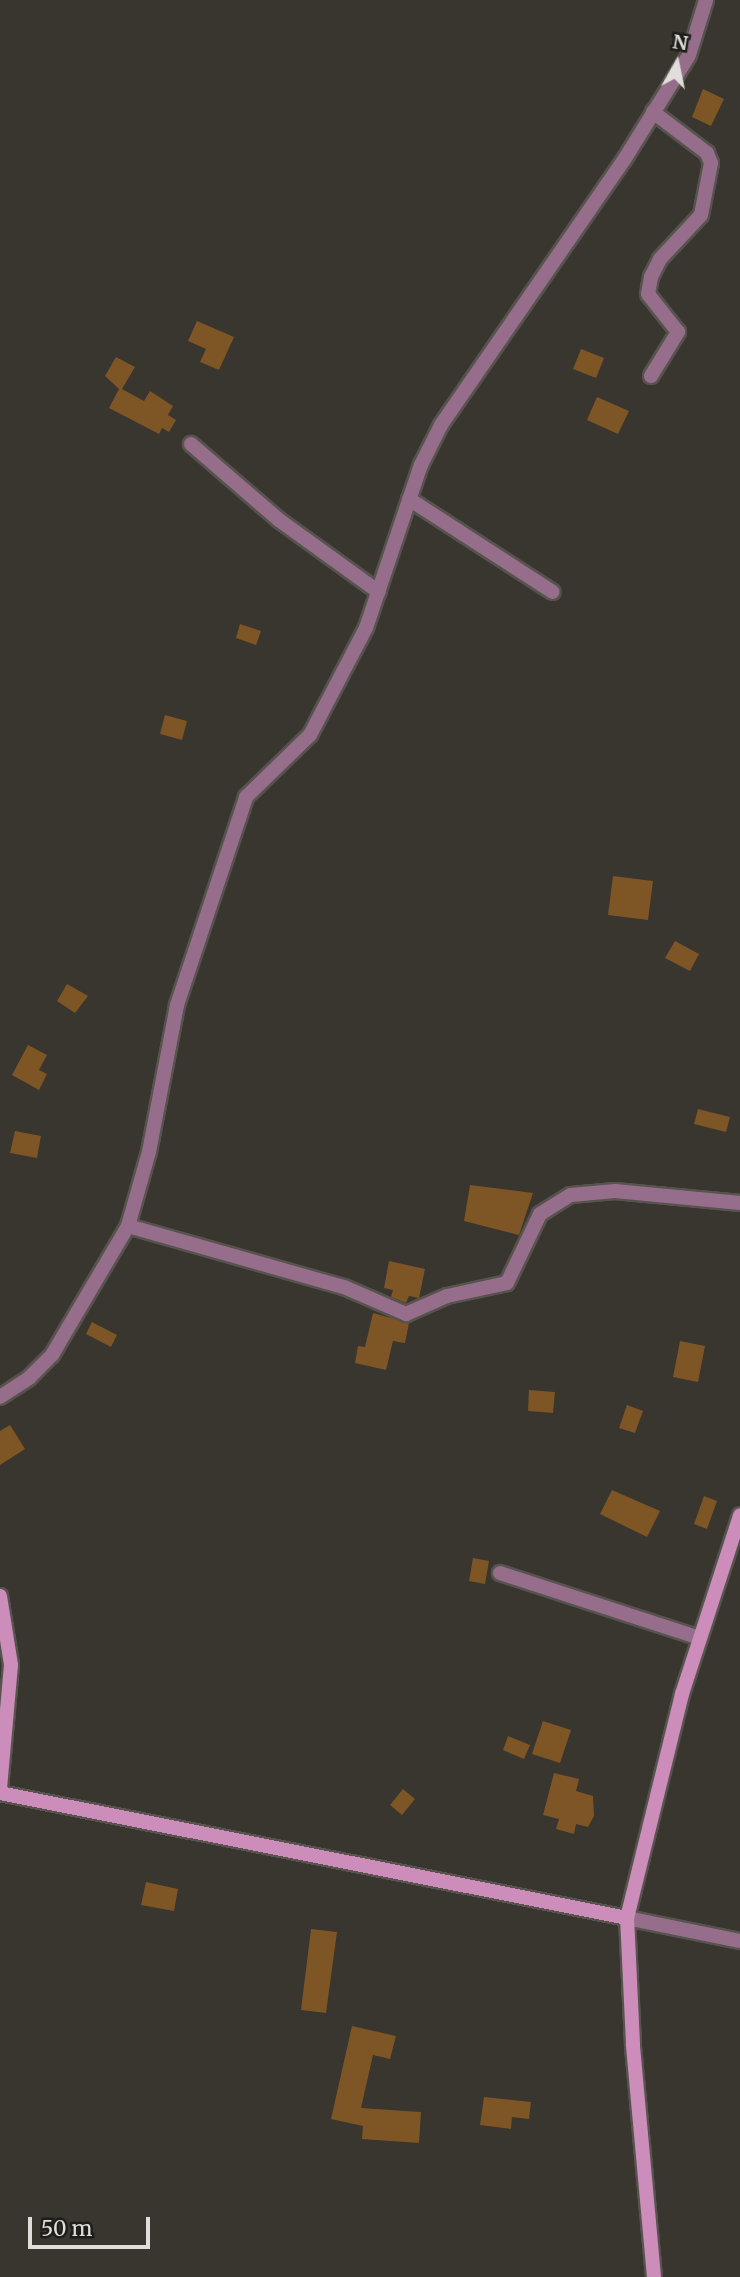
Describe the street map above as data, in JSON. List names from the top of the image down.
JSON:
{
  "scale_bar": "50 m",
  "north": "top"
}
